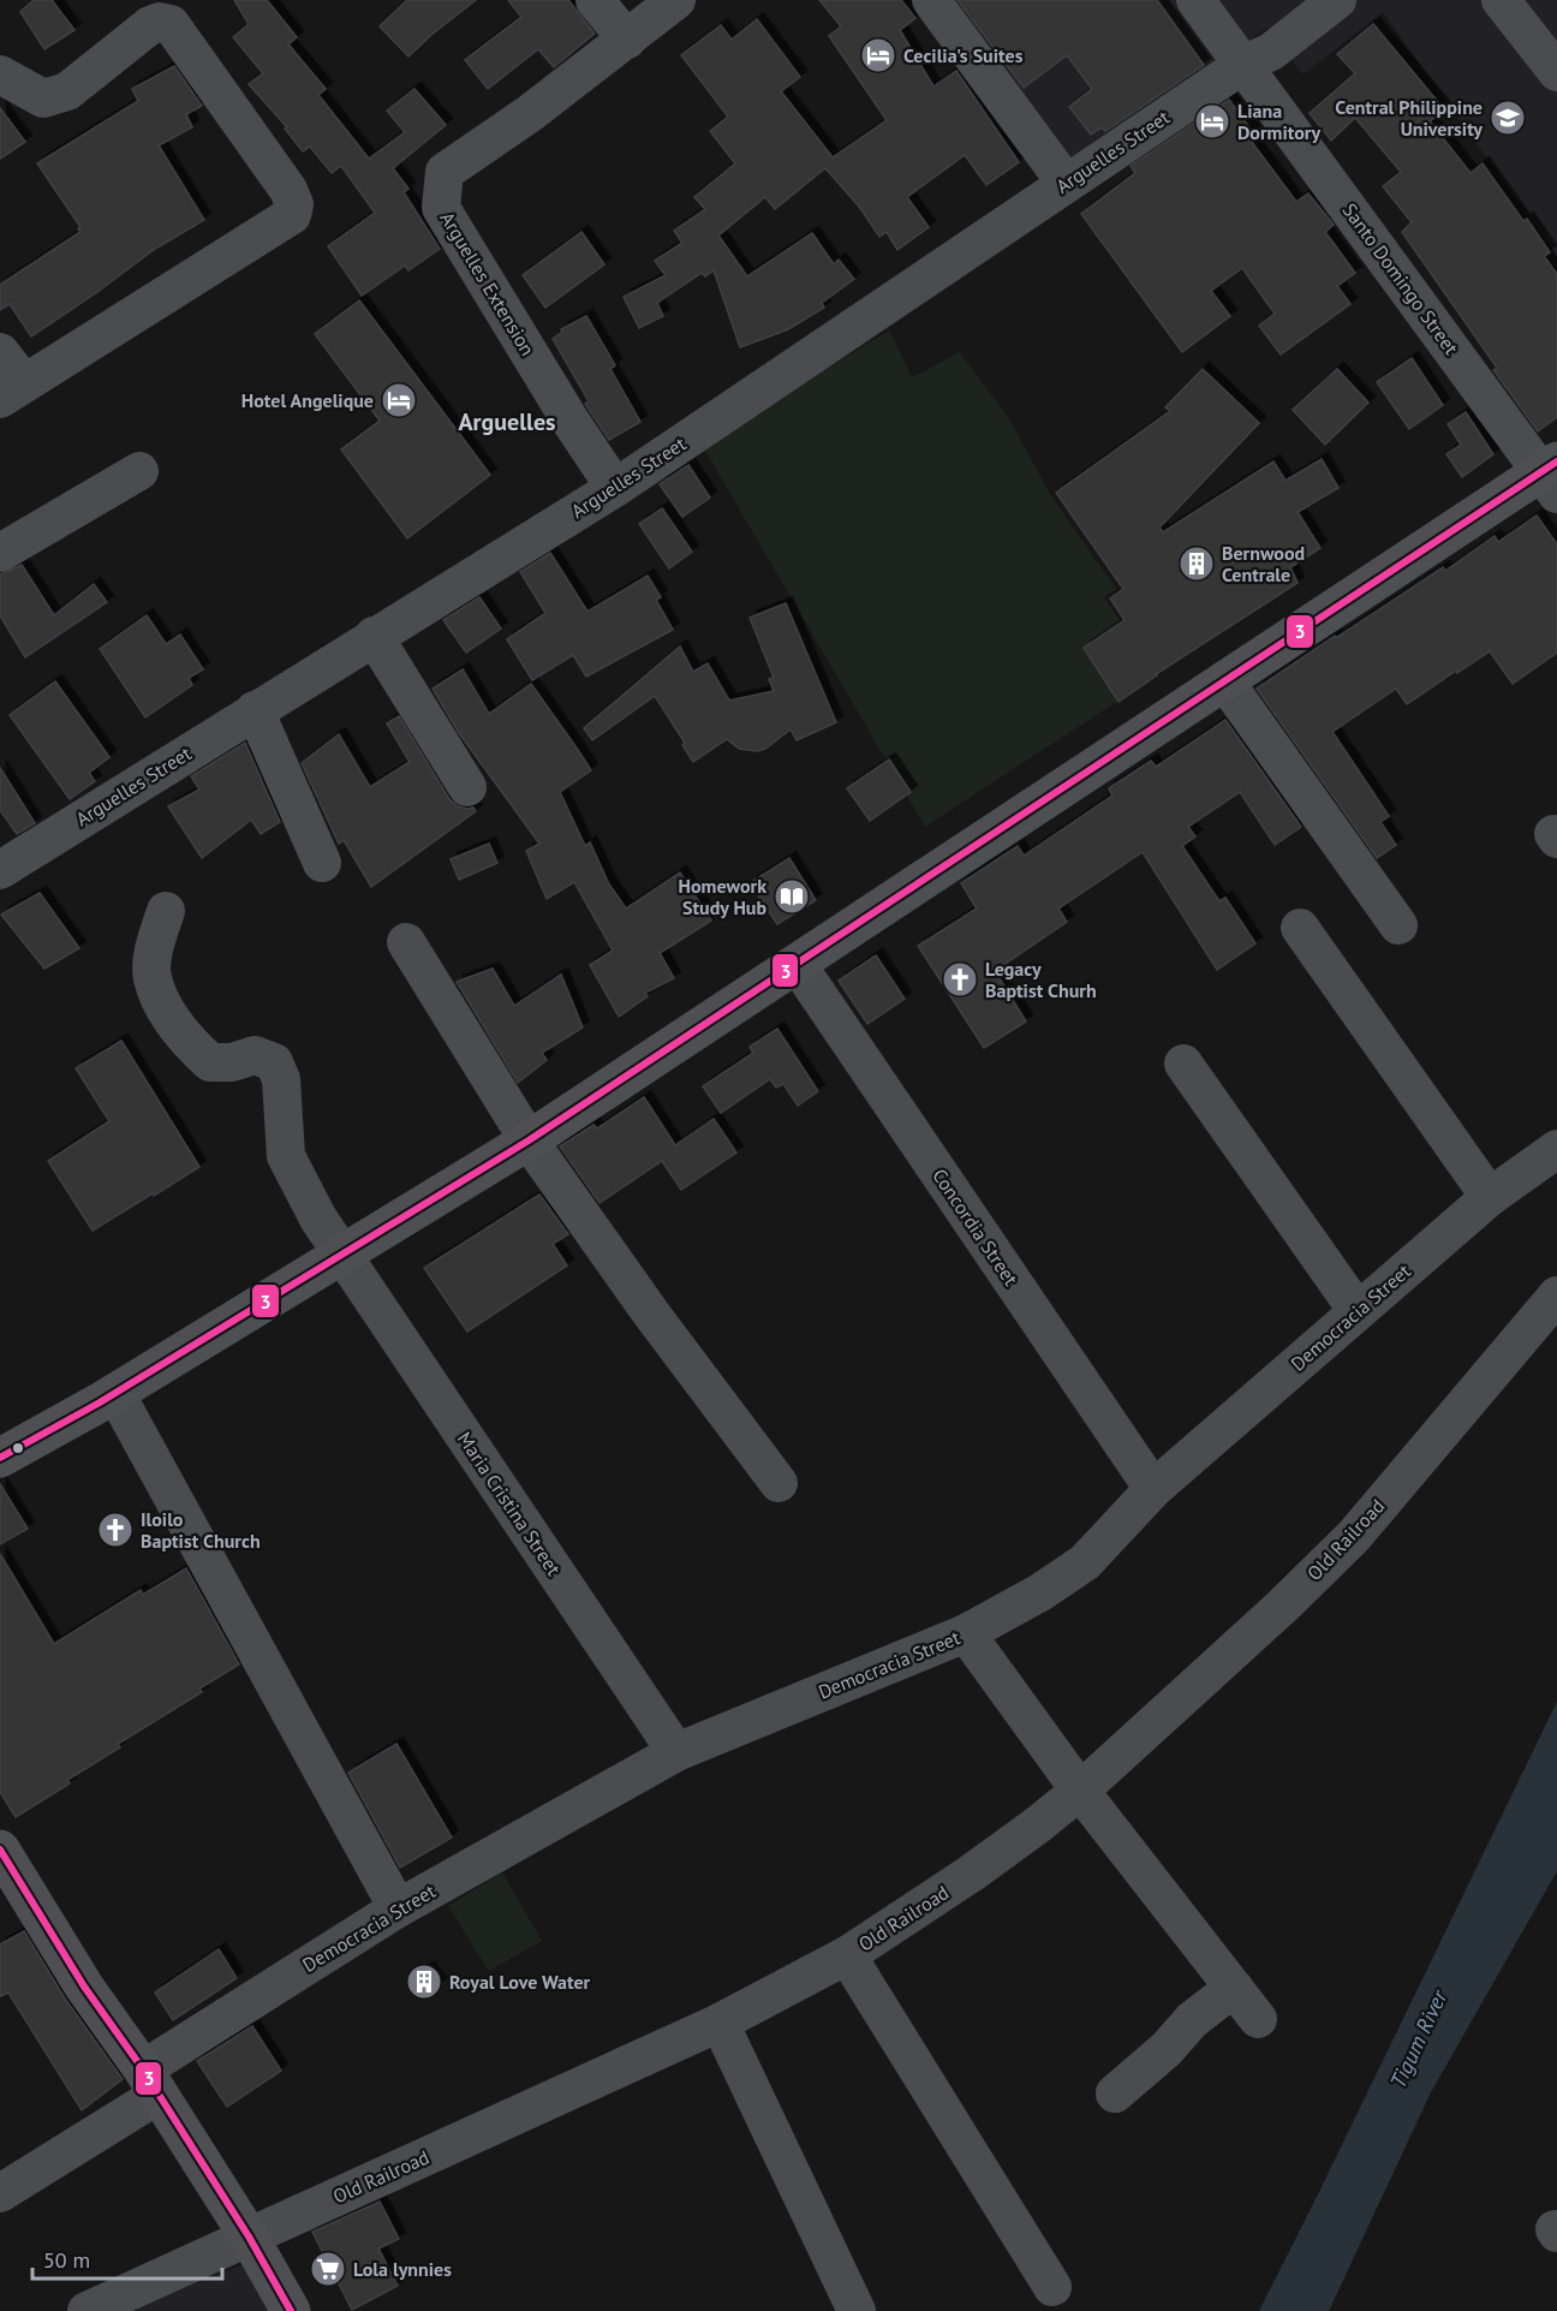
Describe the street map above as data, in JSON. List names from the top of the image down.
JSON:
{
  "streets": {
    "street": [
      "Arguelles Street",
      "Santo Domingo Street",
      "Arguelles Extension",
      "Concordia Street",
      "Democracia Street",
      "Maria Cristina Street",
      "Old Railroad"
    ]
  },
  "crossings": [
    ["Arguelles Street", "Santo Domingo Street"],
    ["Arguelles Street", "Arguelles Extension"],
    ["Concordia Street", "Democracia Street"],
    ["Democracia Street", "Maria Cristina Street"]
  ],
  "districts": ["Arguelles"],
  "water": ["Tigum River"],
  "places": {
    "hotel": ["Cecilia's Suites", "Liana Dormitory", "Hotel Angelique"],
    "school or university": ["Central Philippine University"],
    "building": ["Bernwood Centrale", "Royal Love Water"],
    "library": ["Homework Study Hub"],
    "church": ["Legacy Baptist Churh", "Iloilo Baptist Church"],
    "supermarket": ["Lola lynnies"]
  },
  "lines": ["transit line 3"],
  "scale_bar": "50 m"
}
